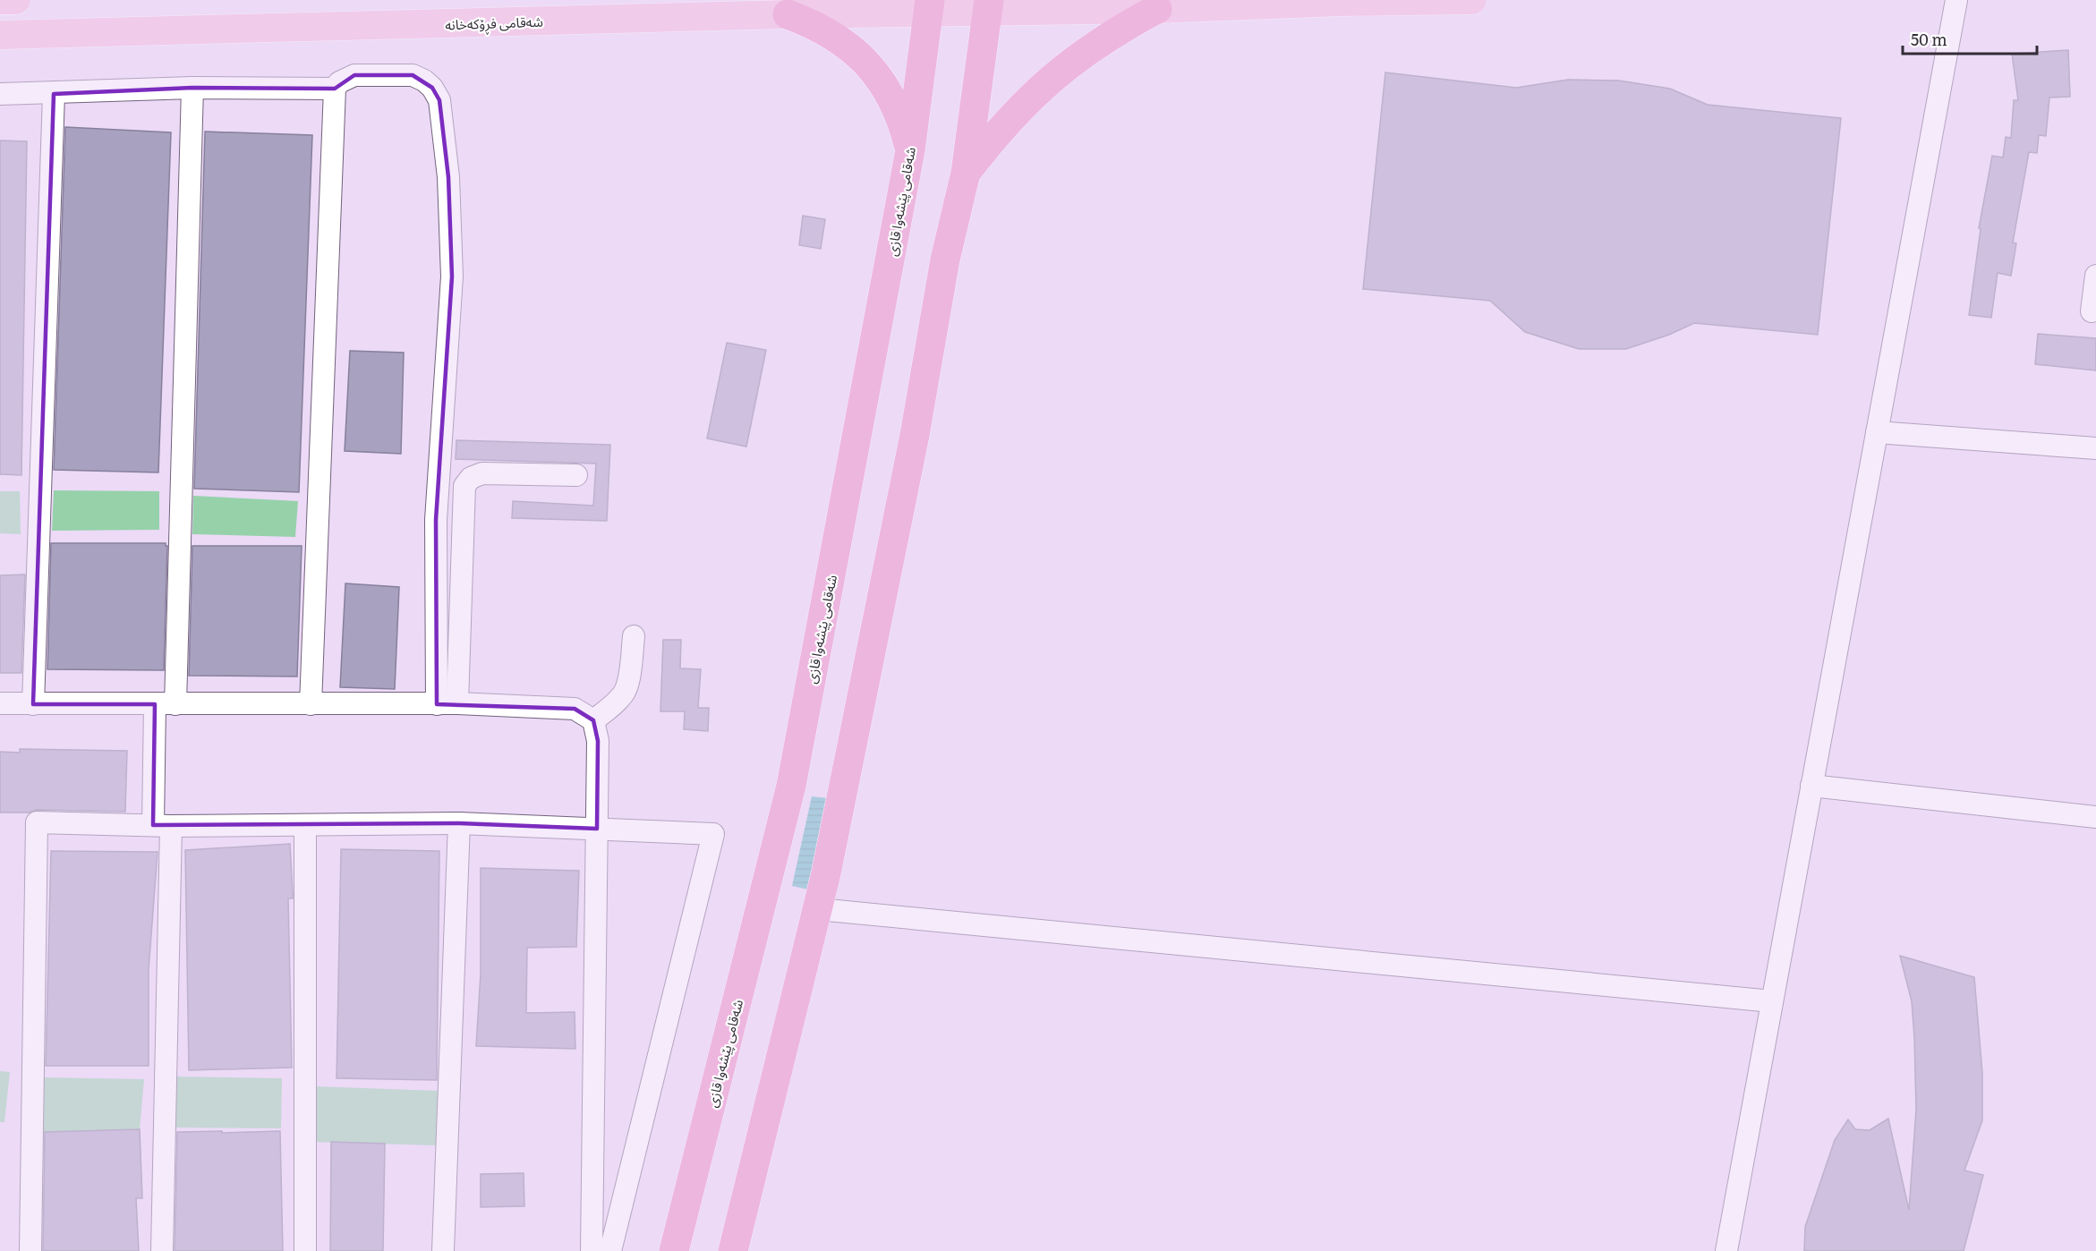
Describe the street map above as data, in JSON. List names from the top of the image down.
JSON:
{
  "streets": {
    "highway": ["شەقامی پێشەوا قازی"],
    "main road": ["شەقامی فڕۆکەخانە"]
  },
  "crossings": [
    ["شەقامی فڕۆکەخانە", "شەقامی پێشەوا قازی"]
  ],
  "scale_bar": "50 m"
}
